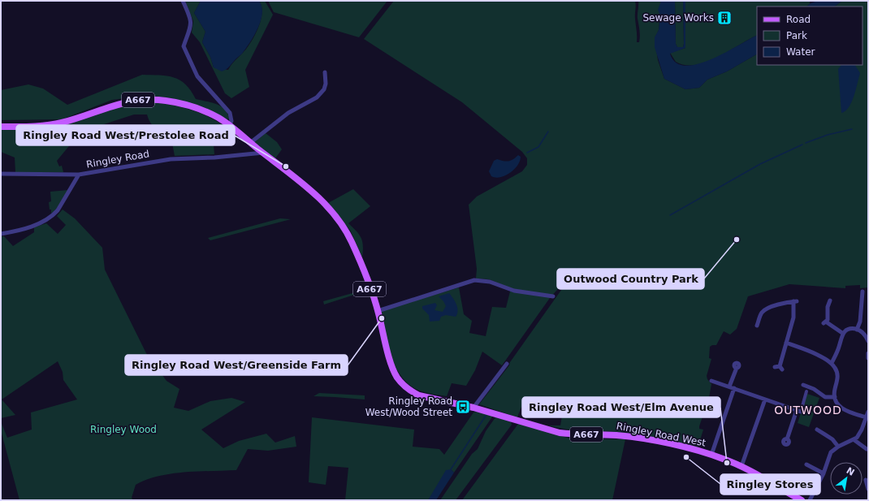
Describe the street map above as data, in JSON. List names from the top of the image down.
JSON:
{
  "streets": {
    "main road": ["A667", "Ringley Road West"],
    "street": ["Ringley Road"]
  },
  "crossings": [
    ["A667", "Ringley Road"],
    ["A667", "Ringley Road West"],
    ["Ringley Road", "Ringley Road West"]
  ],
  "districts": ["OUTWOOD"],
  "parks": ["Ringley Wood"],
  "places": {
    "building": ["Sewage Works"],
    "other": [
      "Ringley Road West/Prestolee Road",
      "Outwood Country Park",
      "Ringley Road West/Greenside Farm",
      "Ringley Stores",
      "Ringley Road West/Elm Avenue"
    ],
    "bus stop": ["Ringley Road West/Wood Street"]
  },
  "legend": ["Road", "Park", "Water"],
  "north": "top right"
}
